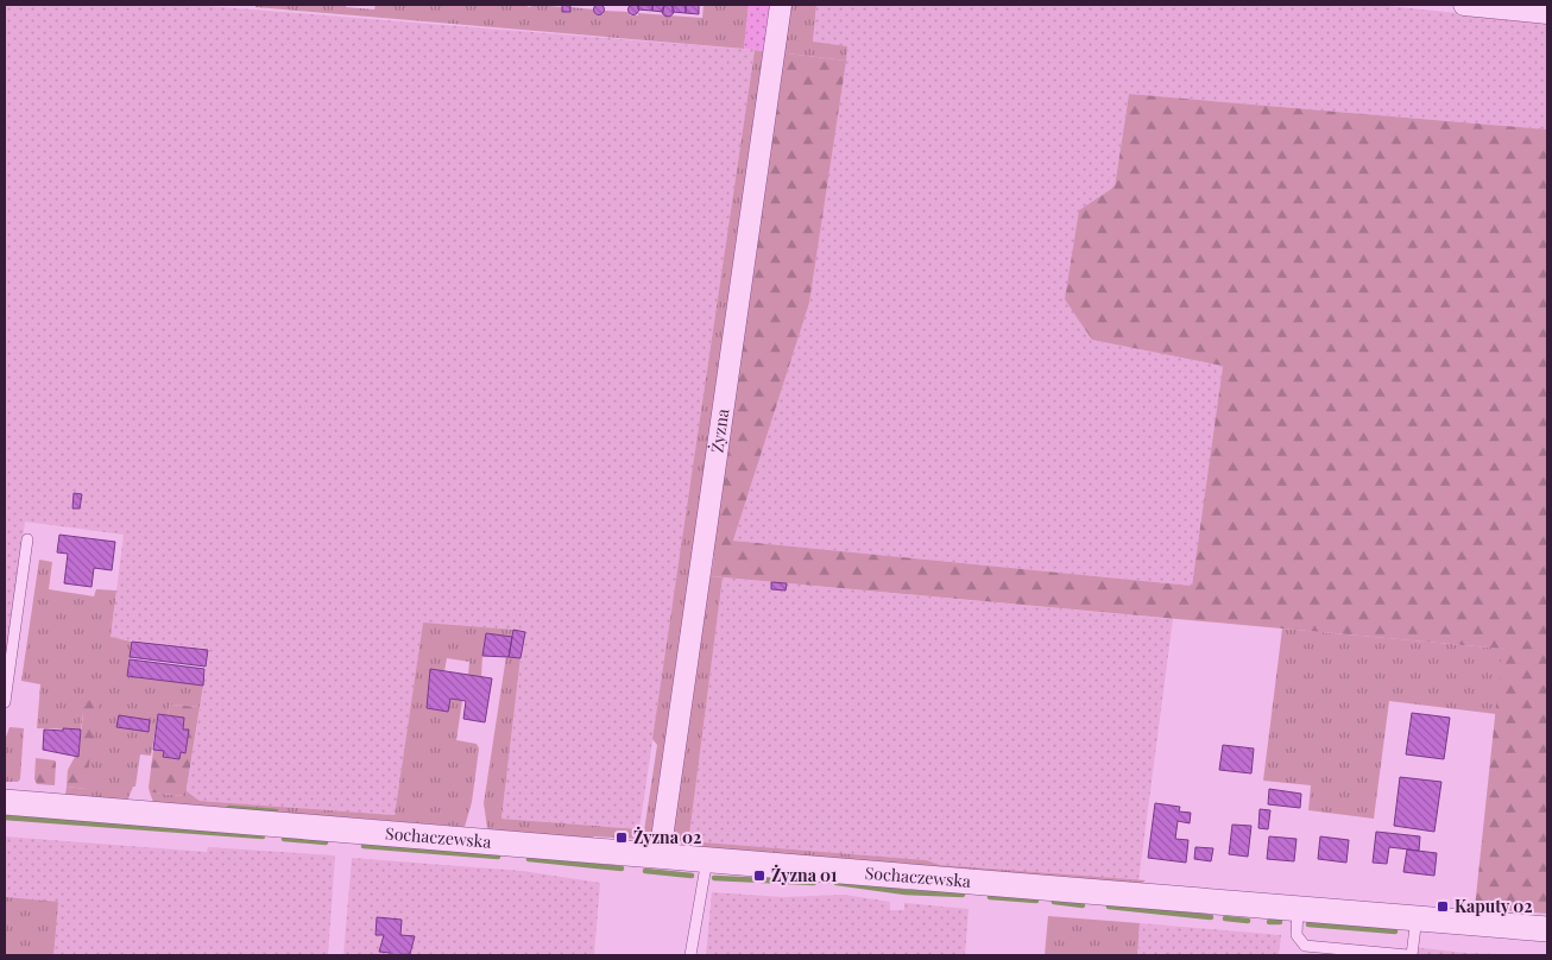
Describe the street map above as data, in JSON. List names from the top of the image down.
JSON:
{
  "streets": {
    "street": ["Żyzna", "Sochaczewska"]
  },
  "crossings": [
    ["Żyzna", "Sochaczewska"]
  ],
  "places": {
    "transit": ["Żyzna 02", "Żyzna 01", "Kaputy 02"]
  }
}
